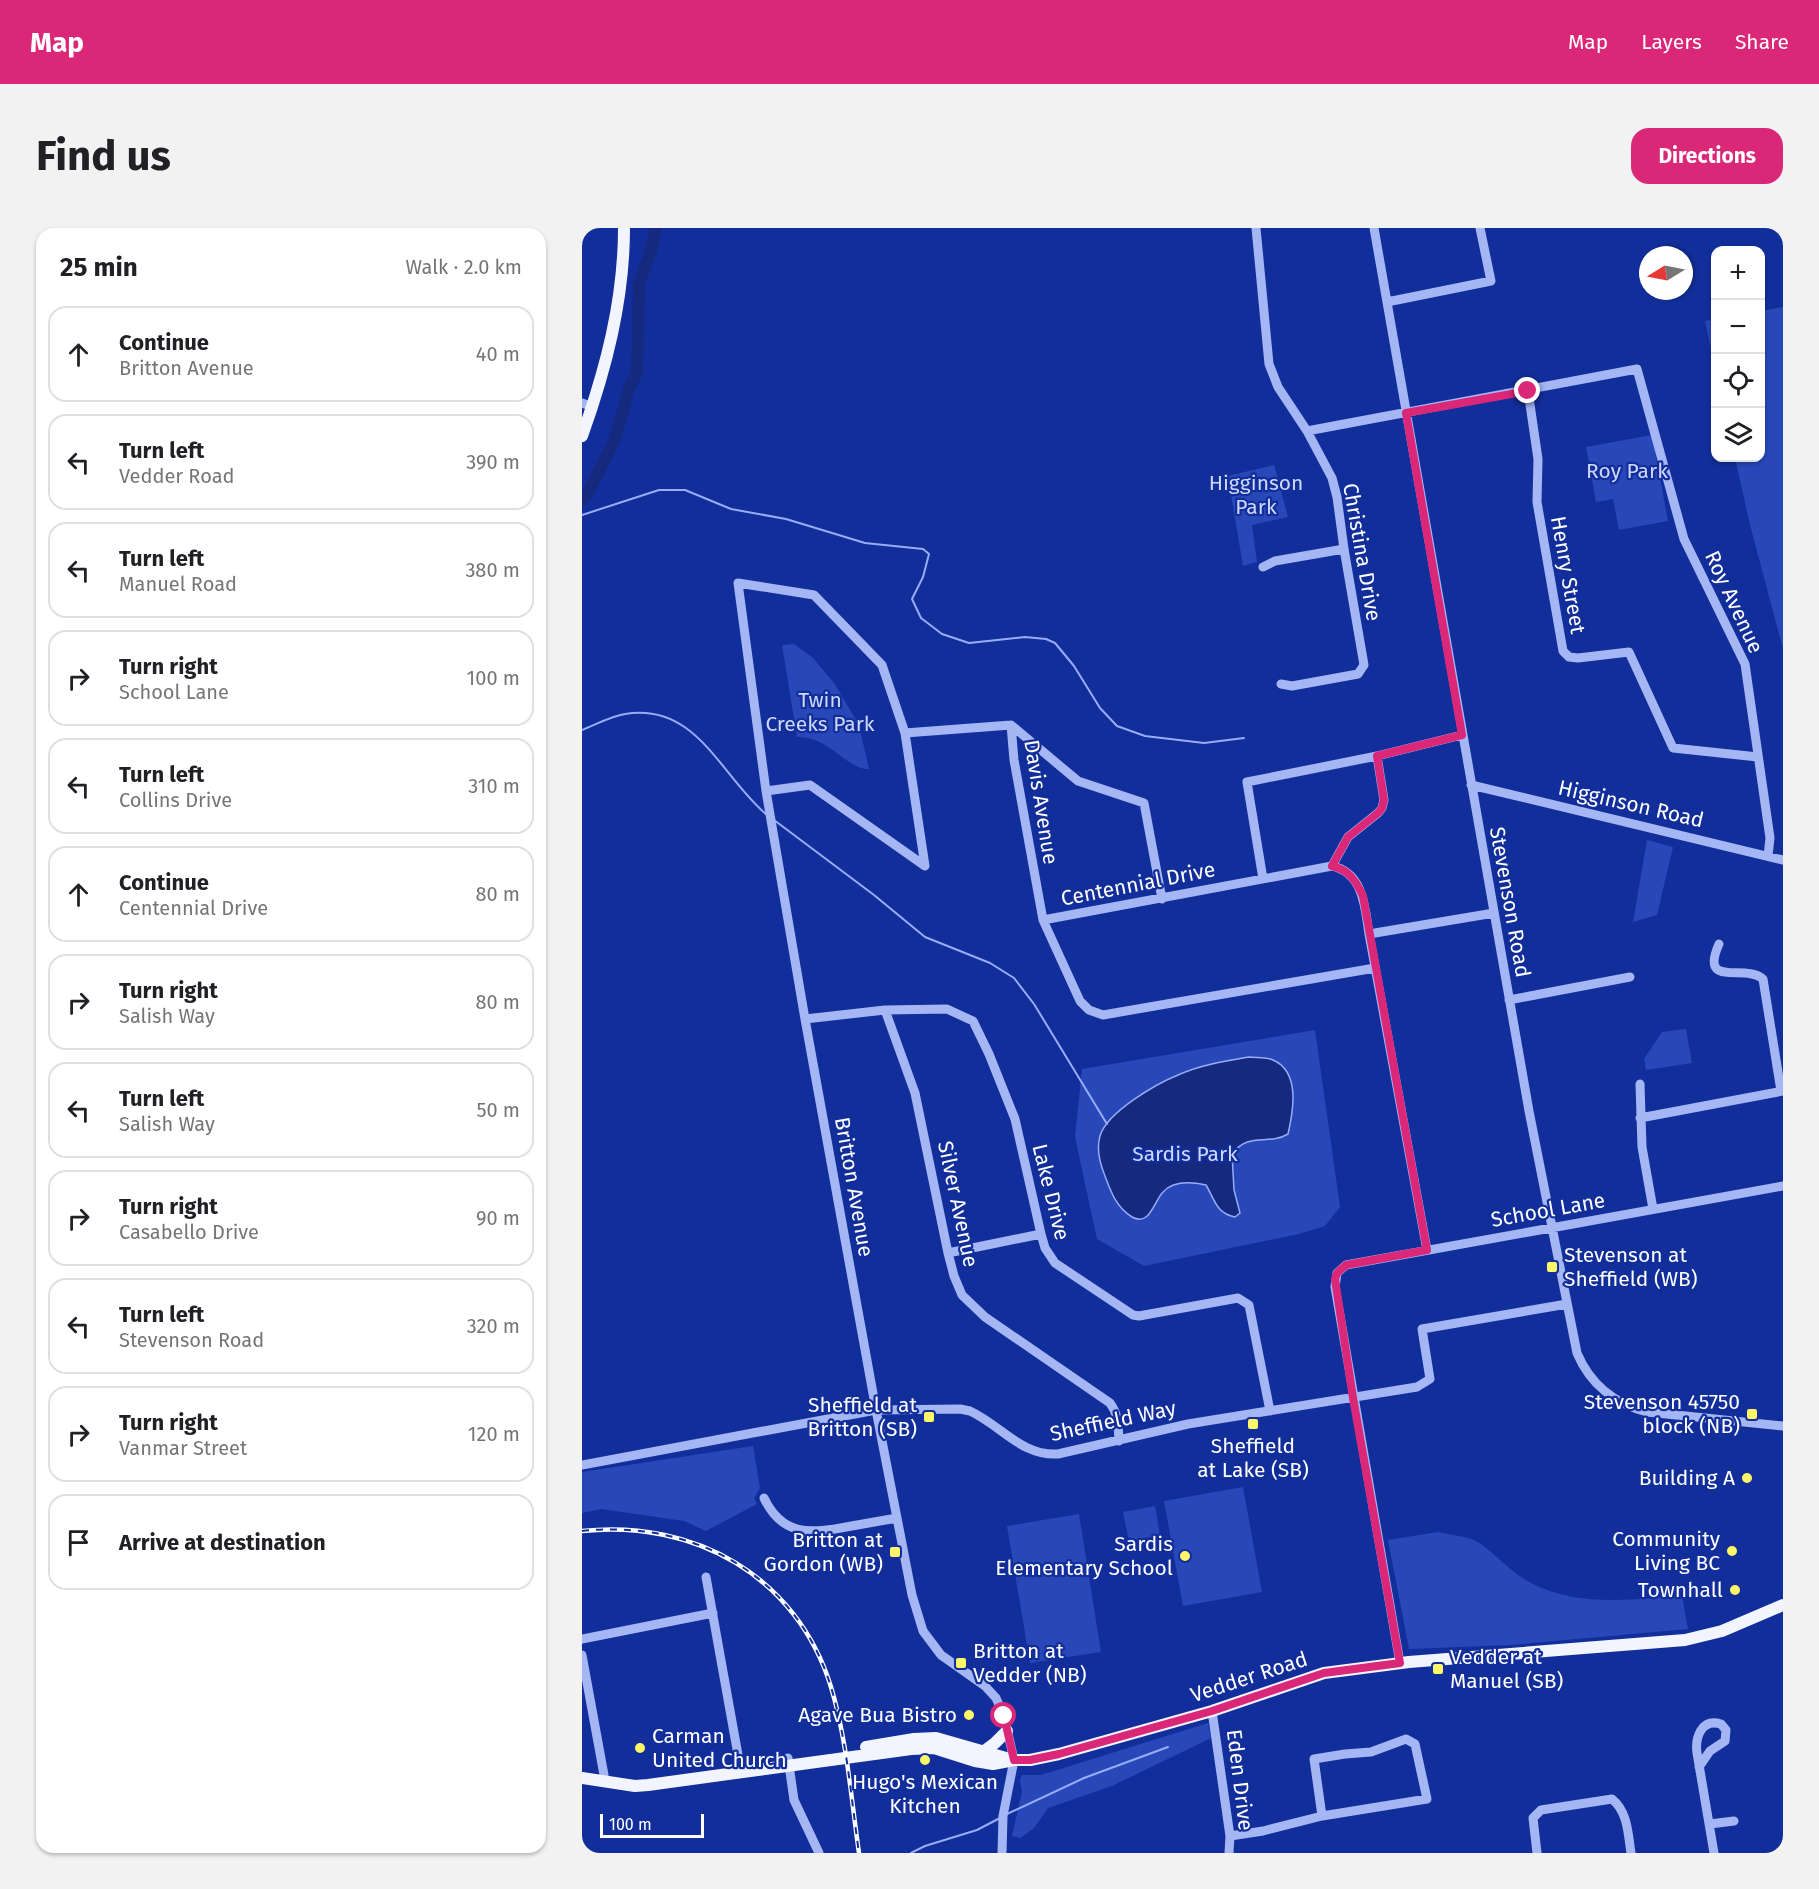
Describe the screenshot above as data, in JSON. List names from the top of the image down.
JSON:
{
  "streets": {
    "main road": ["Vedder Road"],
    "street": [
      "Christina Drive",
      "Henry Street",
      "Roy Avenue",
      "Davis Avenue",
      "Higginson Road",
      "Centennial Drive",
      "Stevenson Road",
      "Britton Avenue",
      "Lake Drive",
      "Silver Avenue",
      "School Lane",
      "Sheffield Way",
      "Eden Drive"
    ]
  },
  "crossings": [
    ["Henry Street", "Roy Avenue"],
    ["Roy Avenue", "Higginson Road"],
    ["Davis Avenue", "Centennial Drive"],
    ["Higginson Road", "Stevenson Road"],
    ["Stevenson Road", "School Lane"],
    ["Stevenson Road", "Sheffield Way"],
    ["Britton Avenue", "Lake Drive"],
    ["Britton Avenue", "Sheffield Way"],
    ["Britton Avenue", "Vedder Road"],
    ["Lake Drive", "Silver Avenue"],
    ["Lake Drive", "Sheffield Way"],
    ["Silver Avenue", "Sheffield Way"],
    ["School Lane", "Sheffield Way"],
    ["Vedder Road", "Eden Drive"]
  ],
  "parks": [
    "Roy Park",
    "Higginson Park",
    "Twin Creeks Park",
    "Sardis Park"
  ],
  "places": {
    "transit": [
      "Stevenson at Sheffield (WB)",
      "Stevenson 45750 block (NB)",
      "Sheffield at Britton (SB)",
      "Sheffield at Lake (SB)",
      "Britton at Gordon (WB)",
      "Britton at Vedder (NB)",
      "Vedder at Manuel (SB)"
    ],
    "other": [
      "Building A",
      "Community Living BC",
      "Sardis Elementary School",
      "Townhall",
      "Agave Bua Bistro",
      "Carman United Church",
      "Hugo's Mexican Kitchen"
    ]
  },
  "scale_bar": "100 m",
  "north": "left",
  "page": {
    "header": "Map",
    "nav": ["Map", "Layers", "Share"],
    "buttons": "Directions",
    "title": "Find us",
    "heading": ["25 min", "Walk · 2.0 km"],
    "map_buttons": ["+", "−"],
    "list": [
      ["Continue", "Britton Avenue", "40 m"],
      ["Turn left", "Vedder Road", "390 m"],
      ["Turn left", "Manuel Road", "380 m"],
      ["Turn right", "School Lane", "100 m"],
      ["Turn left", "Collins Drive", "310 m"],
      ["Continue", "Centennial Drive", "80 m"],
      ["Turn right", "Salish Way", "80 m"],
      ["Turn left", "Salish Way", "50 m"],
      ["Turn right", "Casabello Drive", "90 m"],
      ["Turn left", "Stevenson Road", "320 m"],
      ["Turn right", "Vanmar Street", "120 m"],
      "Arrive at destination"
    ],
    "scale": "100 m"
  }
}
